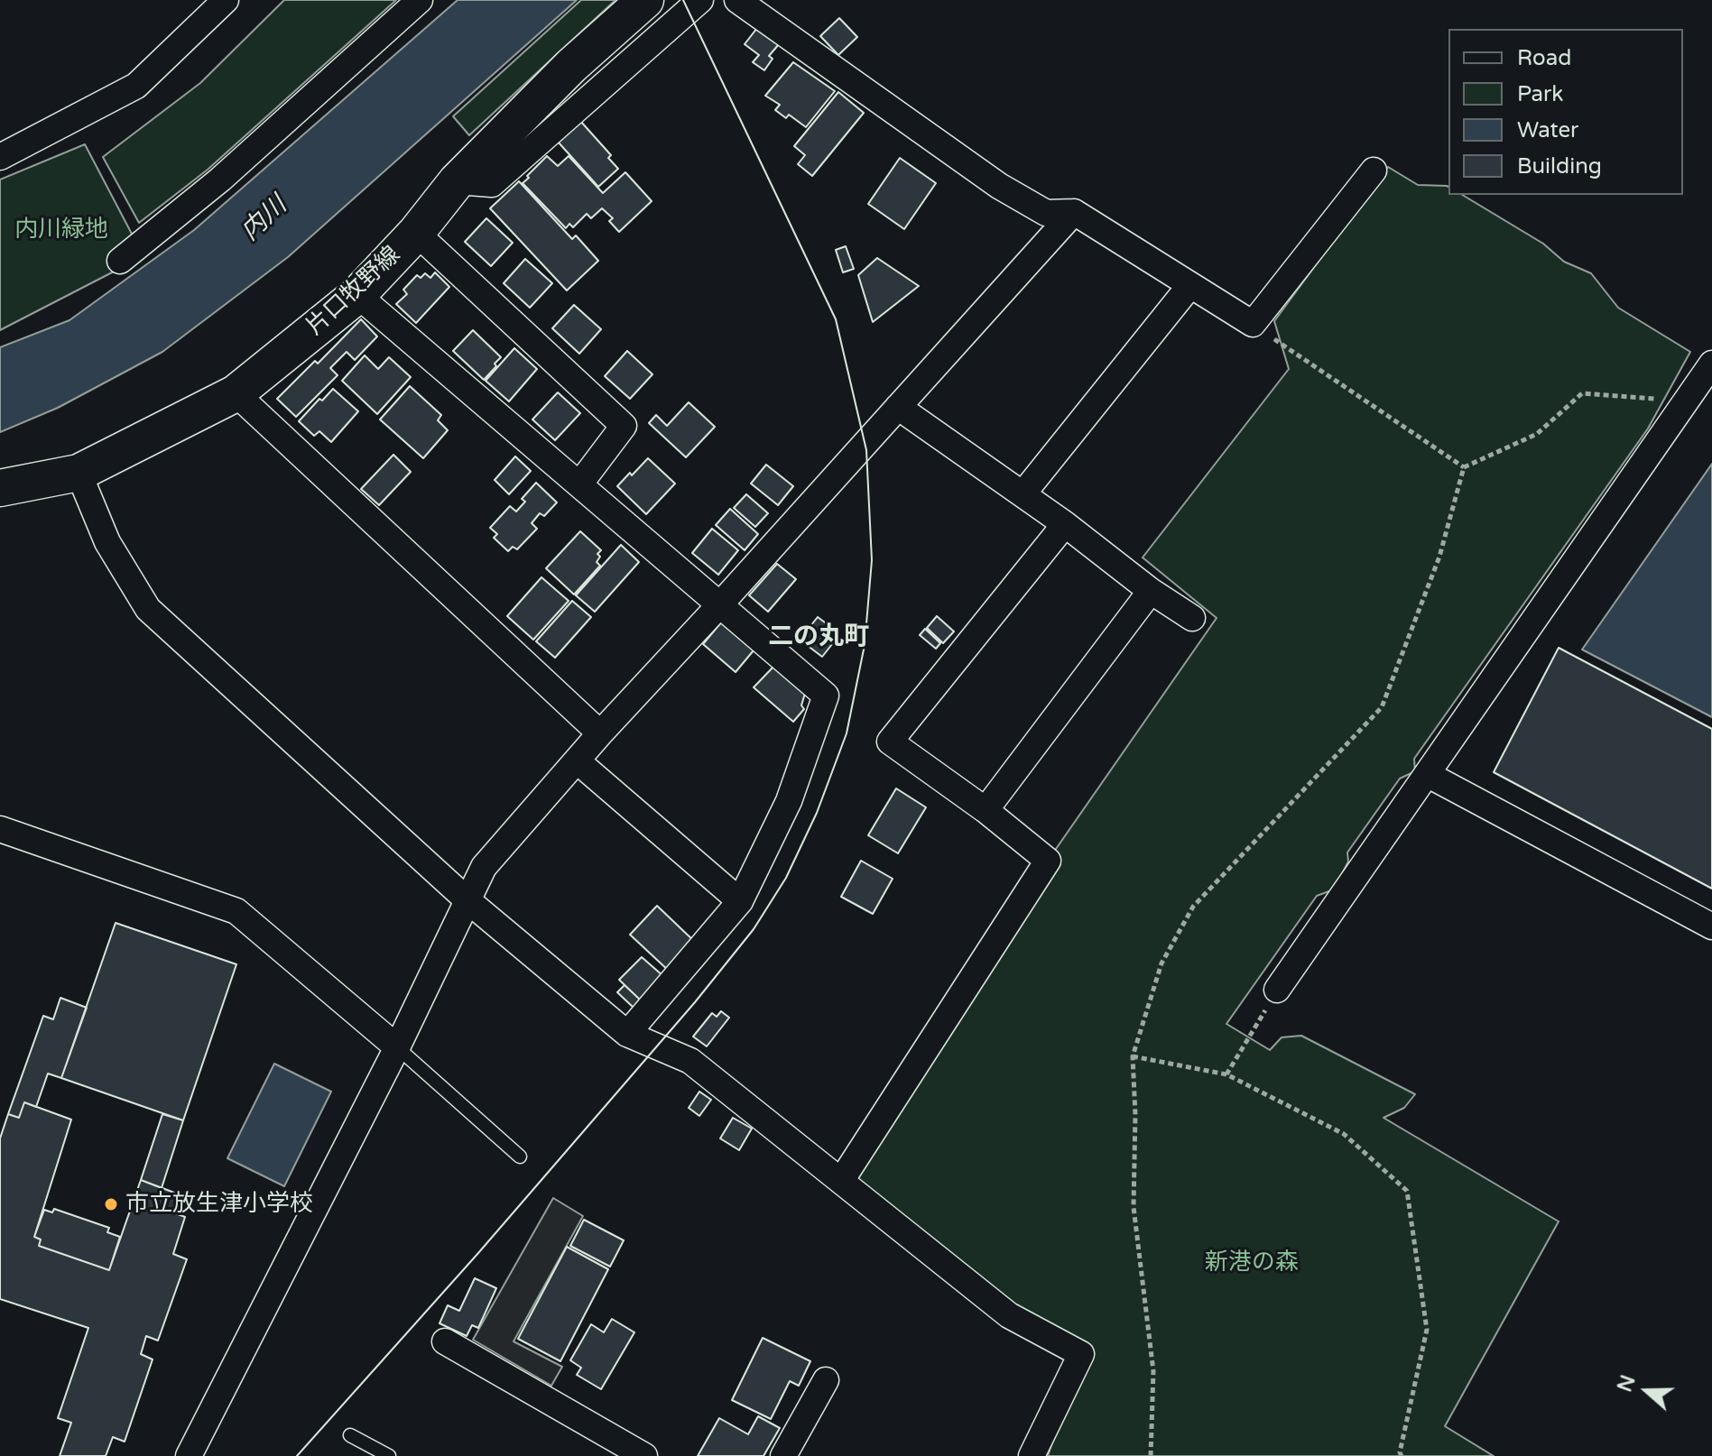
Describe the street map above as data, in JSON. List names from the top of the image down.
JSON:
{
  "streets": {
    "main road": ["片口牧野線"]
  },
  "districts": ["二の丸町"],
  "water": ["内川"],
  "parks": ["内川緑地", "新港の森"],
  "places": ["市立放生津小学校"],
  "legend": [
    "Road",
    "Park",
    "Water",
    "Building"
  ],
  "north": "left"
}
